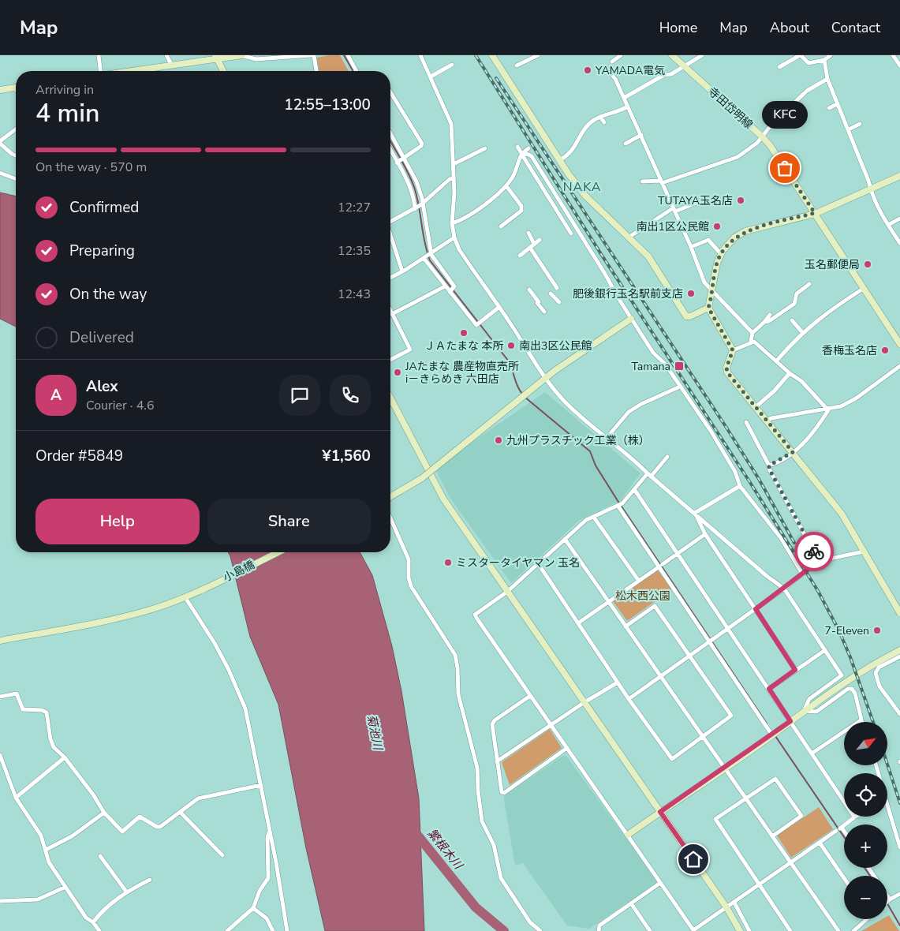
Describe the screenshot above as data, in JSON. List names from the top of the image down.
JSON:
{
  "streets": {
    "street": ["寺田岱明線", "小島橋"]
  },
  "districts": ["NAKA"],
  "water": ["菊池川", "繁根木川"],
  "parks": ["松木西公園"],
  "places": {
    "other": [
      "YAMADA電気",
      "KFC",
      "TUTAYA玉名店",
      "南出1区公民館",
      "玉名郵便局",
      "肥後銀行玉名駅前支店",
      "ＪＡたまな 本所",
      "南出3区公民館",
      "香梅玉名店",
      "JAたまな 農産物直売所 i－きらめき 六田店",
      "九州プラスチック工業（株）",
      "ミスタータイヤマン 玉名",
      "7-Eleven"
    ],
    "transit": ["Tamana"]
  },
  "north": "top right",
  "page": {
    "header": "Map",
    "nav": [
      "Home",
      "Map",
      "About",
      "Contact"
    ],
    "heading": ["4 min", "Arriving in", "12:55–13:00"],
    "panel": [
      "Alex",
      "Courier · 4.6",
      "Order #5849",
      "¥1,560"
    ],
    "bubble": "KFC",
    "bar": "On the way · 570 m",
    "list": [
      ["Confirmed", "12:27"],
      ["Preparing", "12:35"],
      ["On the way", "12:43"],
      "Delivered"
    ],
    "round": "A",
    "buttons": ["Help", "Share"],
    "map_buttons": ["+", "−"]
  }
}
